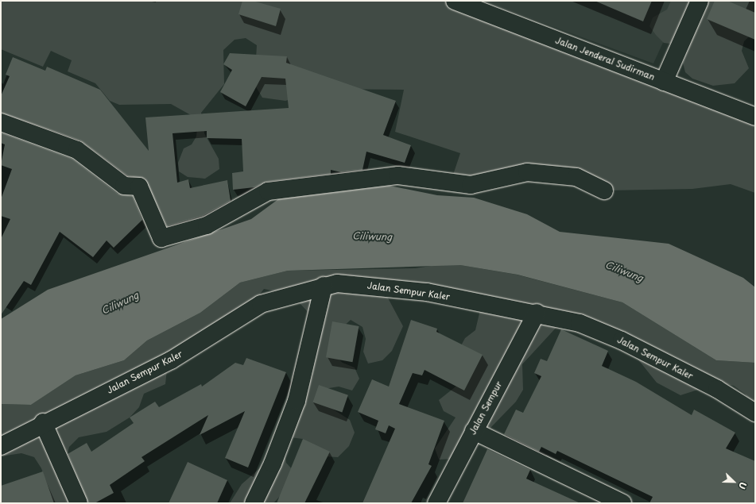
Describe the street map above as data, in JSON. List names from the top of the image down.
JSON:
{
  "streets": {
    "street": ["Jalan Jenderal Sudirman", "Jalan Sempur Kaler", "Jalan Sempur"]
  },
  "crossings": [
    ["Jalan Sempur Kaler", "Jalan Sempur"]
  ],
  "water": ["Ciliwung"],
  "north": "bottom right"
}
